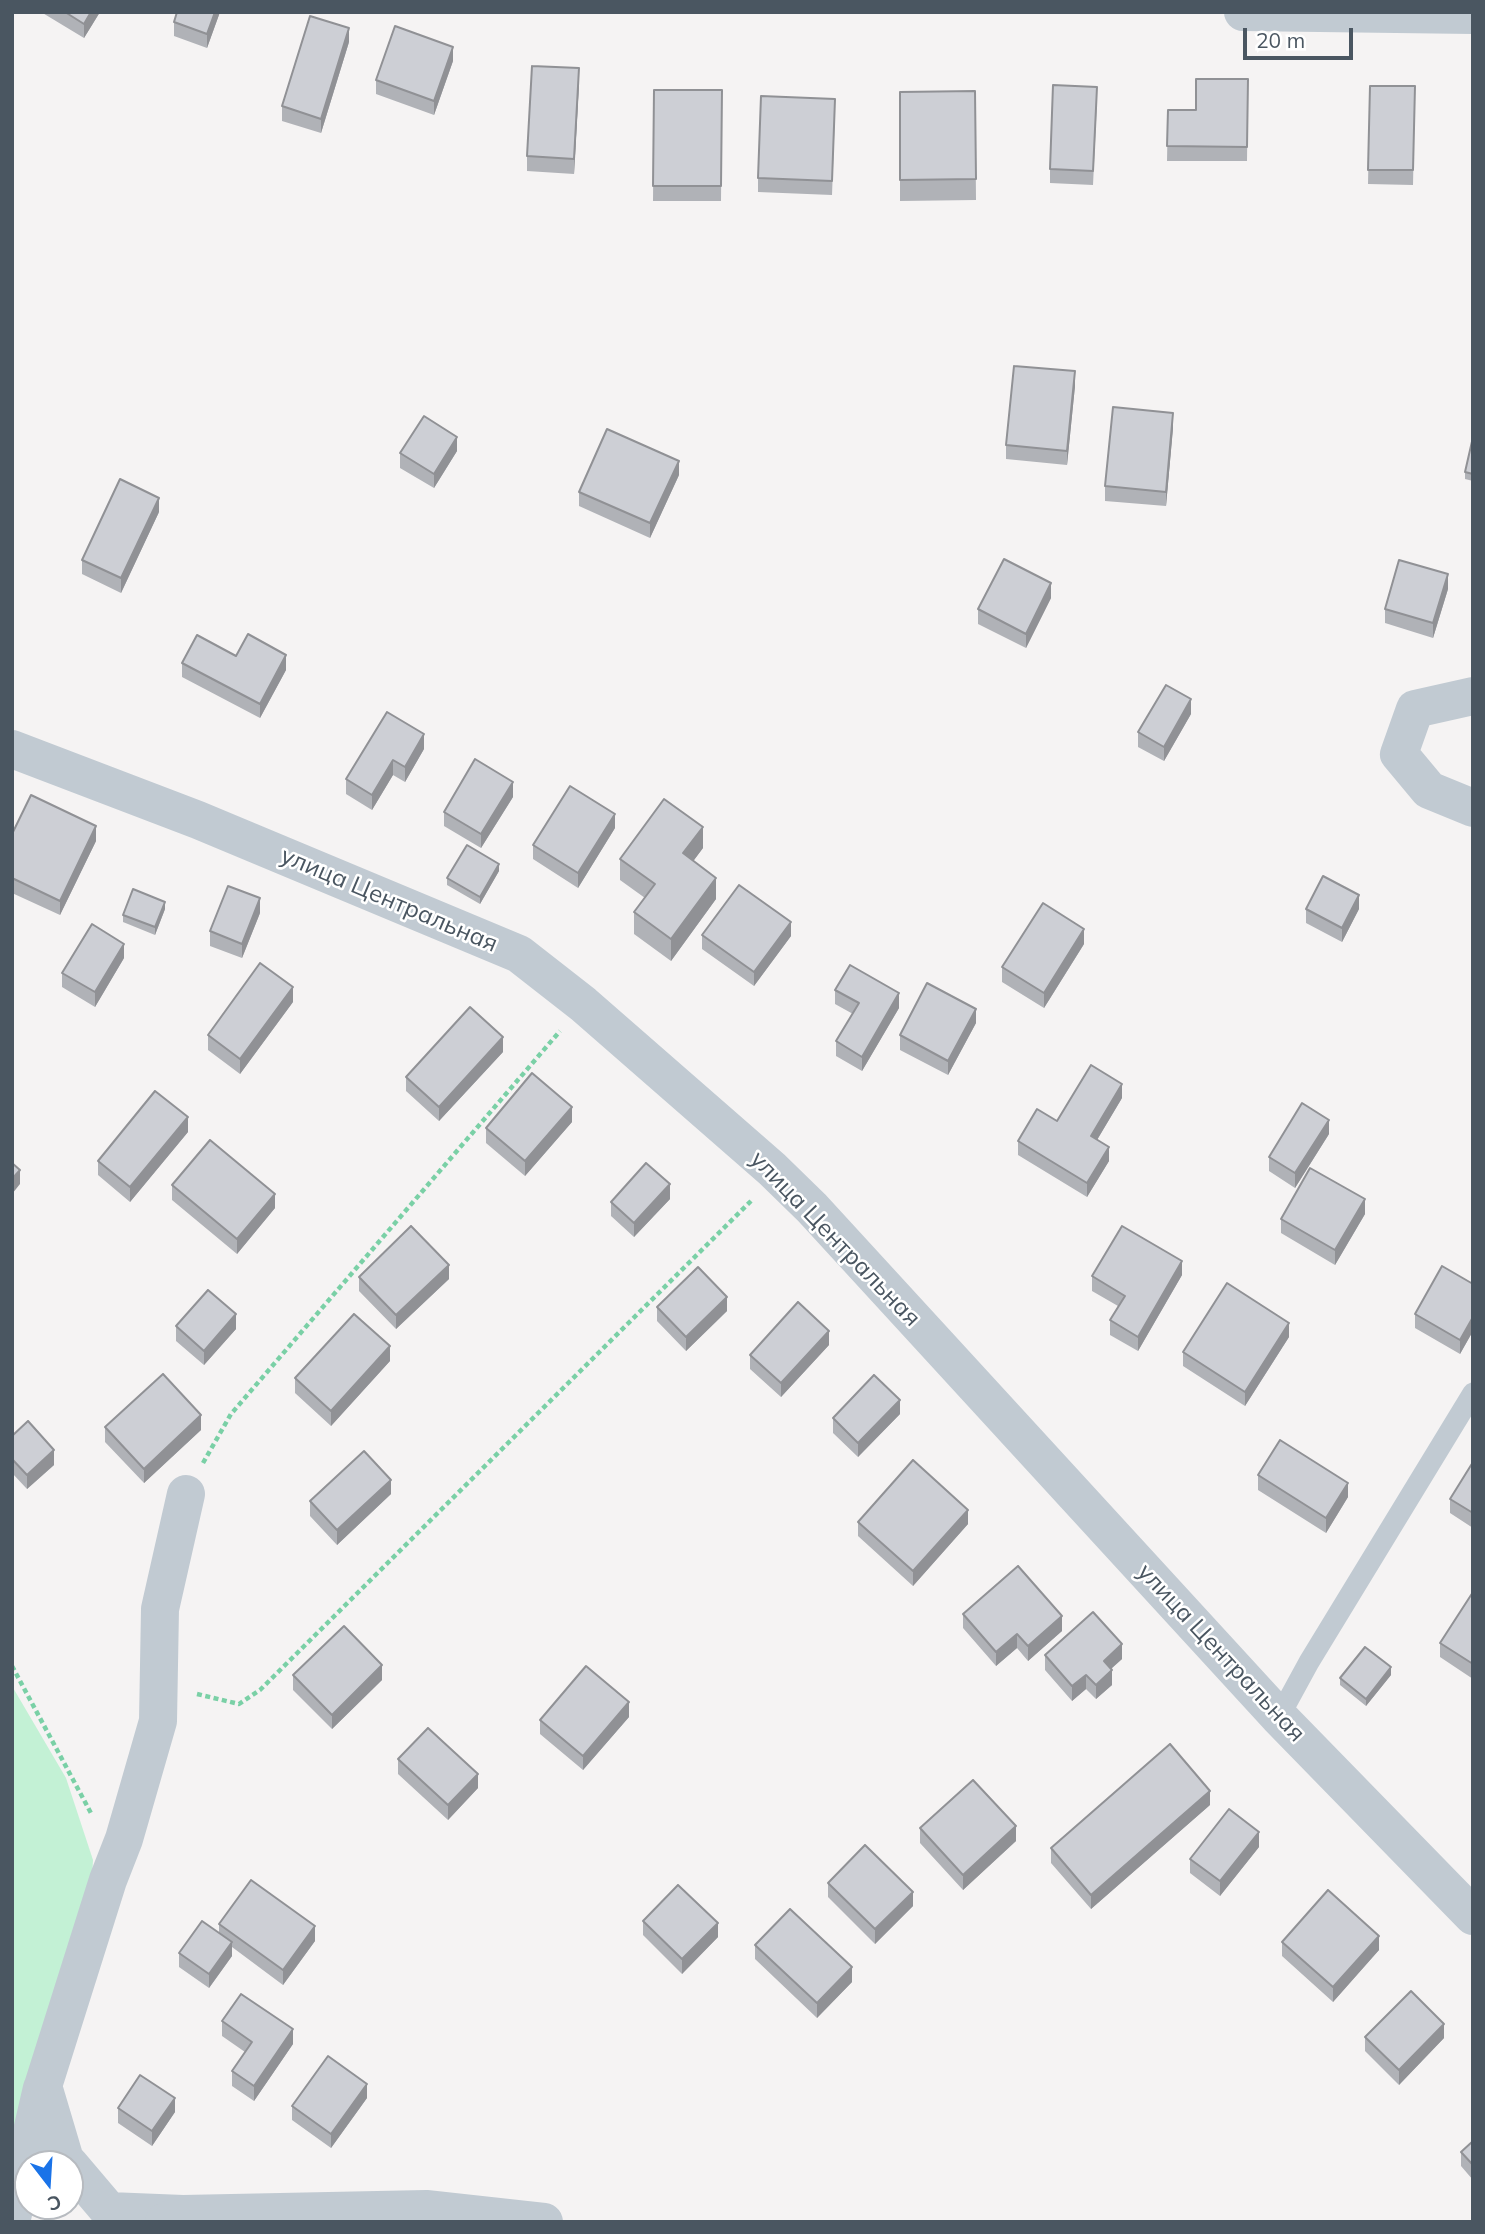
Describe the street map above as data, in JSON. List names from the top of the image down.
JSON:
{
  "streets": {
    "street": ["улица Центральная"]
  },
  "scale_bar": "20 m",
  "north": "bottom"
}
